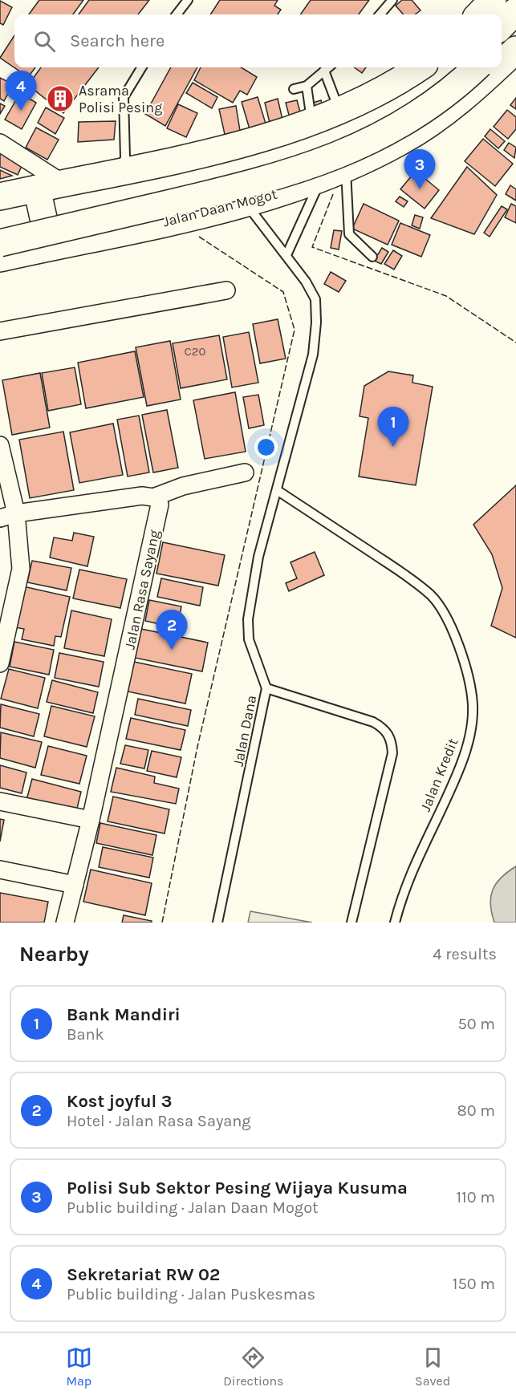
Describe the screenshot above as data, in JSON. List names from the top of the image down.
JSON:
{
  "streets": {
    "highway": ["Jalan Daan Mogot"],
    "street": ["Jalan Rasa Sayang"],
    "lane": ["Jalan Dana", "Jalan Kredit"]
  },
  "crossings": [
    ["Jalan Daan Mogot", "Jalan Dana"],
    ["Jalan Dana", "Jalan Kredit"]
  ],
  "places": {
    "building": ["Asrama Polisi Pesing"]
  },
  "house_numbers": ["C20"],
  "page": {
    "search": "Search here",
    "pins": [
      "4",
      "3",
      "1",
      "2"
    ],
    "heading": ["Nearby", "4 results"],
    "list": [
      {
        "mark": "1",
        "name": "Bank Mandiri",
        "note": "Bank",
        "value": "50 m"
      },
      {
        "mark": "2",
        "name": "Kost joyful 3",
        "note": "Hotel · Jalan Rasa Sayang",
        "value": "80 m"
      },
      {
        "mark": "3",
        "name": "Polisi Sub Sektor Pesing Wijaya Kusuma",
        "note": "Public building · Jalan Daan Mogot",
        "value": "110 m"
      },
      {
        "mark": "4",
        "name": "Sekretariat RW 02",
        "note": "Public building · Jalan Puskesmas",
        "value": "150 m"
      }
    ],
    "nav": ["Map", "Directions", "Saved"]
  }
}
